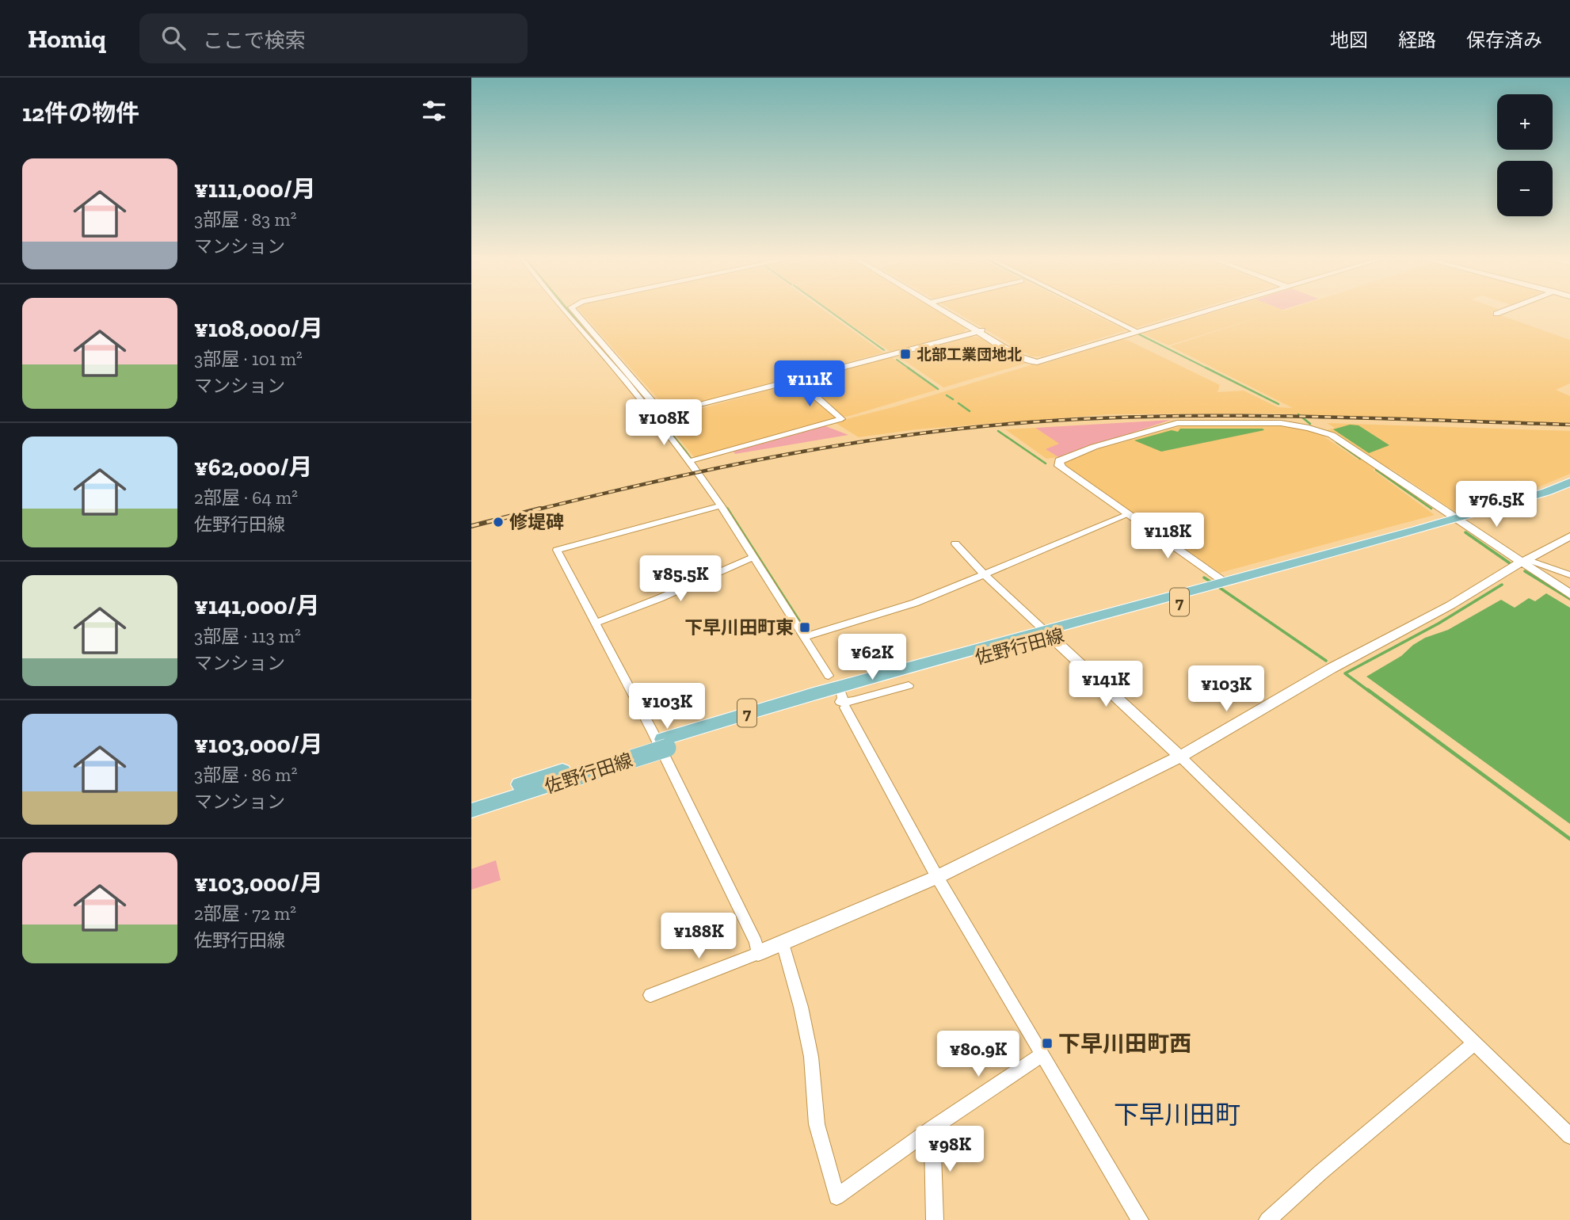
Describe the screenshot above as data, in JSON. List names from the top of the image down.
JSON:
{
  "streets": {
    "main road": ["7", "佐野行田線"]
  },
  "districts": ["下早川田町"],
  "places": {
    "transit": ["北部工業団地北", "下早川田町東", "下早川田町西"],
    "other": ["修堤碑"]
  },
  "page": {
    "header": "Homiq",
    "search": "ここで検索",
    "nav": ["地図", "経路", "保存済み"],
    "heading": "12件の物件",
    "map_buttons": ["+", "−"],
    "list": [
      {
        "name": "¥111,000/月",
        "note": "3部屋 · 83 m² · マンション"
      },
      {
        "name": "¥108,000/月",
        "note": "3部屋 · 101 m² · マンション"
      },
      {
        "name": "¥62,000/月",
        "note": "2部屋 · 64 m² · 佐野行田線"
      },
      {
        "name": "¥141,000/月",
        "note": "3部屋 · 113 m² · マンション"
      },
      {
        "name": "¥103,000/月",
        "note": "3部屋 · 86 m² · マンション"
      },
      {
        "name": "¥103,000/月",
        "note": "2部屋 · 72 m² · 佐野行田線"
      }
    ],
    "price": [
      "¥111K",
      "¥108K",
      "¥76.5K",
      "¥118K",
      "¥85.5K",
      "¥62K",
      "¥141K",
      "¥103K",
      "¥103K",
      "¥188K",
      "¥80.9K",
      "¥98K"
    ]
  }
}
